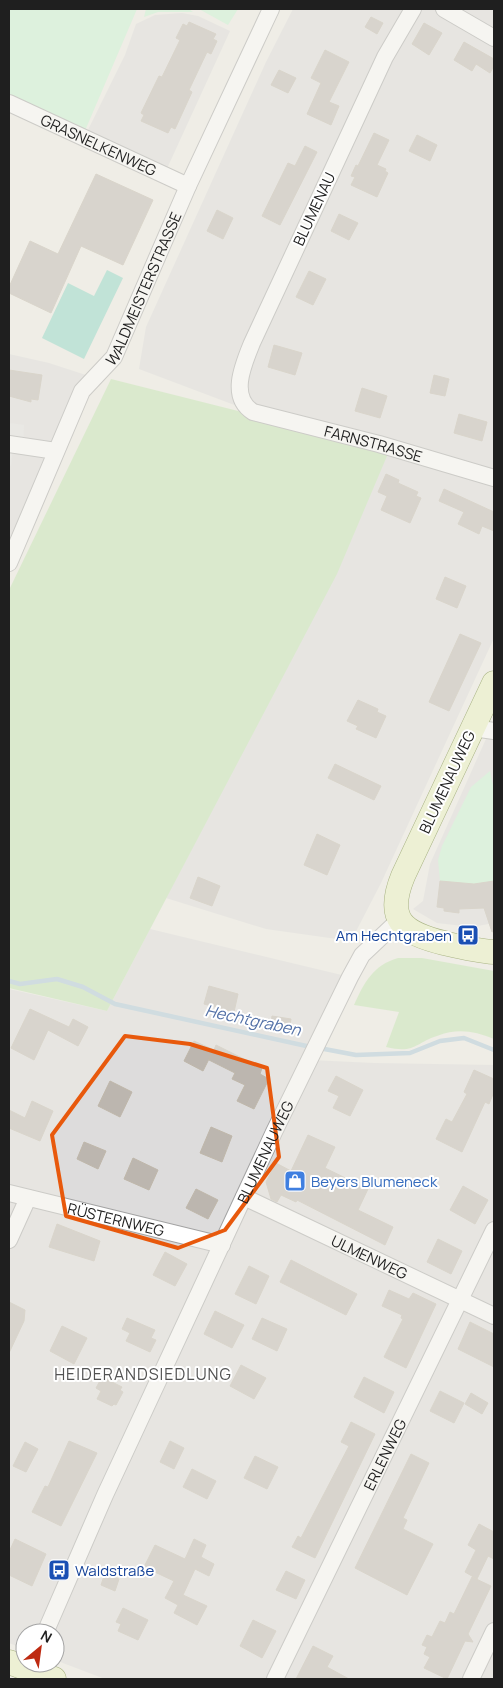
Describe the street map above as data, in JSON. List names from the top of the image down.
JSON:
{
  "streets": {
    "street": [
      "GRASNELKENWEG",
      "BLUMENAU",
      "WALDMEISTERSTRASSE",
      "FARNSTRASSE",
      "BLUMENAUWEG",
      "RÜSTERNWEG",
      "ULMENWEG",
      "ERLENWEG"
    ]
  },
  "crossings": [
    ["GRASNELKENWEG", "WALDMEISTERSTRASSE"],
    ["BLUMENAU", "FARNSTRASSE"],
    ["BLUMENAUWEG", "RÜSTERNWEG"],
    ["BLUMENAUWEG", "ULMENWEG"],
    ["ULMENWEG", "ERLENWEG"]
  ],
  "districts": ["HEIDERANDSIEDLUNG"],
  "water": ["Hechtgraben"],
  "places": {
    "bus stop": ["Am Hechtgraben", "Waldstraße"],
    "shop": ["Beyers Blumeneck"]
  },
  "north": "top right"
}
